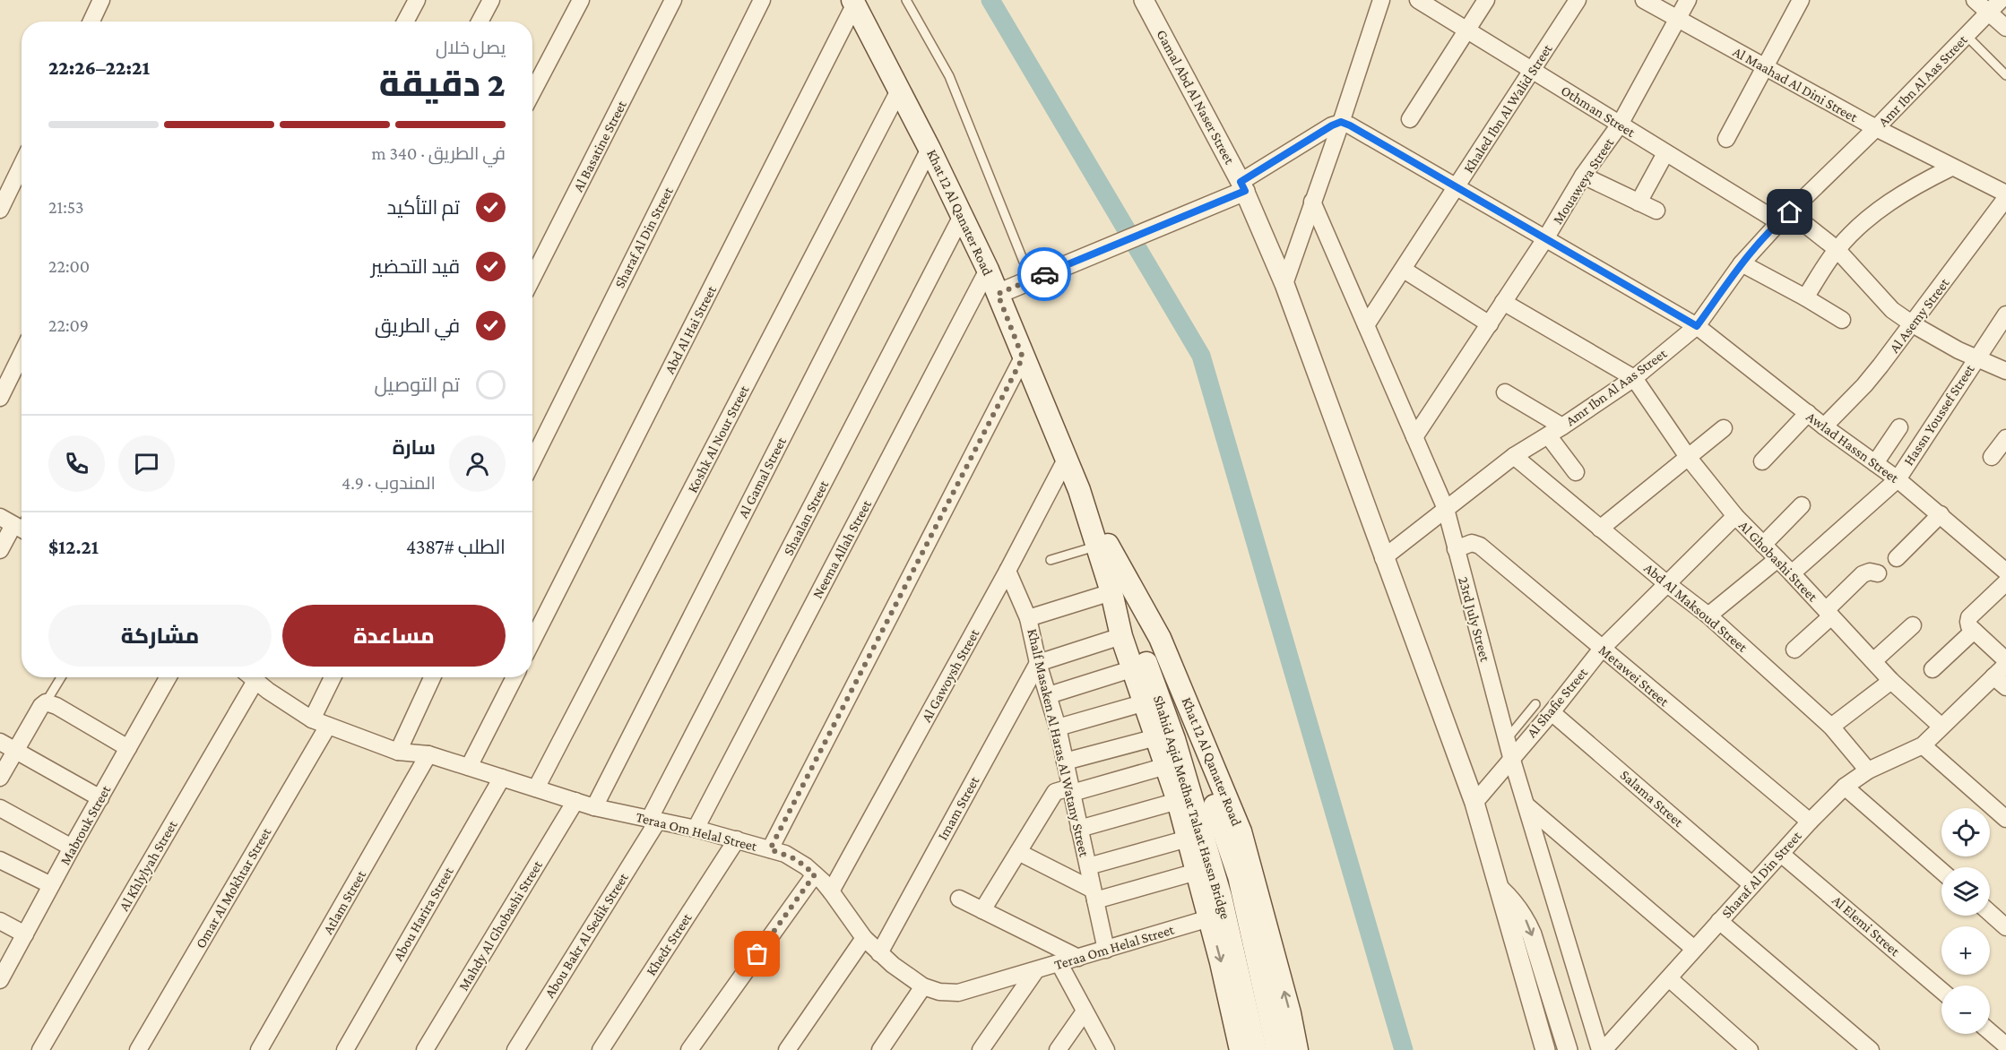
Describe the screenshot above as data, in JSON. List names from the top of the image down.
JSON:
{
  "streets": {
    "main road": ["Khat 12 Al Qanater Road", "Shahid Aqid Medhat Talaat Hassn Bridge"],
    "street": [
      "Amr Ibn Al Aas Street",
      "Al Maahad Al Dini Street",
      "Gamal Abd Al Naser Street",
      "Khaled Ibn Al Walid Street",
      "Othman Street",
      "Al Basatine Street",
      "Mouaweya Street",
      "Sharaf Al Din Street",
      "Al Asemy Street",
      "Abd Al Hai Street",
      "Hassn Youssef Street",
      "Koshk Al Nour Street",
      "Awlad Hassn Street",
      "Al Gamal Street",
      "Shaalan Street",
      "Neema Allah Street",
      "Al Ghobashi Street",
      "Abd Al Maksoud Street",
      "23rd July Street",
      "Al Gawoysh Street",
      "Metawei Street",
      "Al Shafie Street",
      "Khalf Masaken Al Haras Al Watany Street",
      "Salama Street",
      "Imam Street",
      "Mabrouk Street",
      "Teraa Om Helal Street",
      "Al Khlylyah Street",
      "Omar Al Mokhtar Street",
      "Atlam Street",
      "Abou Harira Street",
      "Mahdy Al Ghobashi Street",
      "Al Elemi Street",
      "Abou Bakr Al Sedik Street",
      "Khedr Street"
    ]
  },
  "crossings": [
    ["Amr Ibn Al Aas Street", "Al Maahad Al Dini Street"],
    ["Amr Ibn Al Aas Street", "Othman Street"],
    ["Amr Ibn Al Aas Street", "Awlad Hassn Street"],
    ["Amr Ibn Al Aas Street", "Al Ghobashi Street"],
    ["Amr Ibn Al Aas Street", "Abd Al Maksoud Street"],
    ["Amr Ibn Al Aas Street", "23rd July Street"],
    ["Al Maahad Al Dini Street", "Mouaweya Street"],
    ["Al Maahad Al Dini Street", "Al Asemy Street"],
    ["Khaled Ibn Al Walid Street", "Othman Street"],
    ["Khaled Ibn Al Walid Street", "Awlad Hassn Street"],
    ["Khaled Ibn Al Walid Street", "23rd July Street"],
    ["Othman Street", "Mouaweya Street"],
    ["Othman Street", "Al Asemy Street"],
    ["Othman Street", "Hassn Youssef Street"],
    ["Mouaweya Street", "Awlad Hassn Street"],
    ["Mouaweya Street", "23rd July Street"],
    ["Khat 12 Al Qanater Road", "Abd Al Hai Street"],
    ["Khat 12 Al Qanater Road", "Koshk Al Nour Street"],
    ["Khat 12 Al Qanater Road", "Al Gamal Street"],
    ["Khat 12 Al Qanater Road", "Shaalan Street"],
    ["Khat 12 Al Qanater Road", "Neema Allah Street"],
    ["Khat 12 Al Qanater Road", "Al Gawoysh Street"],
    ["Khat 12 Al Qanater Road", "Shahid Aqid Medhat Talaat Hassn Bridge"],
    ["Khat 12 Al Qanater Road", "Teraa Om Helal Street"],
    ["Sharaf Al Din Street", "Al Ghobashi Street"],
    ["Sharaf Al Din Street", "Abd Al Maksoud Street"],
    ["Sharaf Al Din Street", "23rd July Street"],
    ["Sharaf Al Din Street", "Metawei Street"],
    ["Sharaf Al Din Street", "Salama Street"],
    ["Sharaf Al Din Street", "Al Elemi Street"],
    ["Al Asemy Street", "Awlad Hassn Street"],
    ["Hassn Youssef Street", "Awlad Hassn Street"],
    ["Hassn Youssef Street", "Al Ghobashi Street"],
    ["Koshk Al Nour Street", "Teraa Om Helal Street"],
    ["Al Gamal Street", "Teraa Om Helal Street"],
    ["Shaalan Street", "Teraa Om Helal Street"],
    ["Shaalan Street", "Abou Bakr Al Sedik Street"],
    ["Neema Allah Street", "Teraa Om Helal Street"],
    ["Al Ghobashi Street", "Al Shafie Street"],
    ["Abd Al Maksoud Street", "Al Shafie Street"],
    ["23rd July Street", "Metawei Street"],
    ["23rd July Street", "Al Shafie Street"],
    ["Al Gawoysh Street", "Khalf Masaken Al Haras Al Watany Street"],
    ["Al Gawoysh Street", "Teraa Om Helal Street"],
    ["Metawei Street", "Al Shafie Street"],
    ["Al Shafie Street", "Salama Street"],
    ["Khalf Masaken Al Haras Al Watany Street", "Imam Street"],
    ["Khalf Masaken Al Haras Al Watany Street", "Teraa Om Helal Street"],
    ["Imam Street", "Teraa Om Helal Street"],
    ["Teraa Om Helal Street", "Omar Al Mokhtar Street"],
    ["Teraa Om Helal Street", "Atlam Street"],
    ["Teraa Om Helal Street", "Abou Harira Street"],
    ["Teraa Om Helal Street", "Mahdy Al Ghobashi Street"],
    ["Teraa Om Helal Street", "Abou Bakr Al Sedik Street"],
    ["Teraa Om Helal Street", "Khedr Street"]
  ],
  "page": {
    "heading": ["2 دقيقة", "يصل خلال", "22:21–22:26"],
    "panel": [
      "سارة",
      "المندوب · 4.9",
      "الطلب #4387",
      "$12.21"
    ],
    "bar": "في الطريق · 340 m",
    "list": [
      ["تم التأكيد", "21:53"],
      ["قيد التحضير", "22:00"],
      ["في الطريق", "22:09"],
      "تم التوصيل"
    ],
    "buttons": ["مساعدة", "مشاركة"],
    "map_buttons": ["+", "−"]
  }
}
